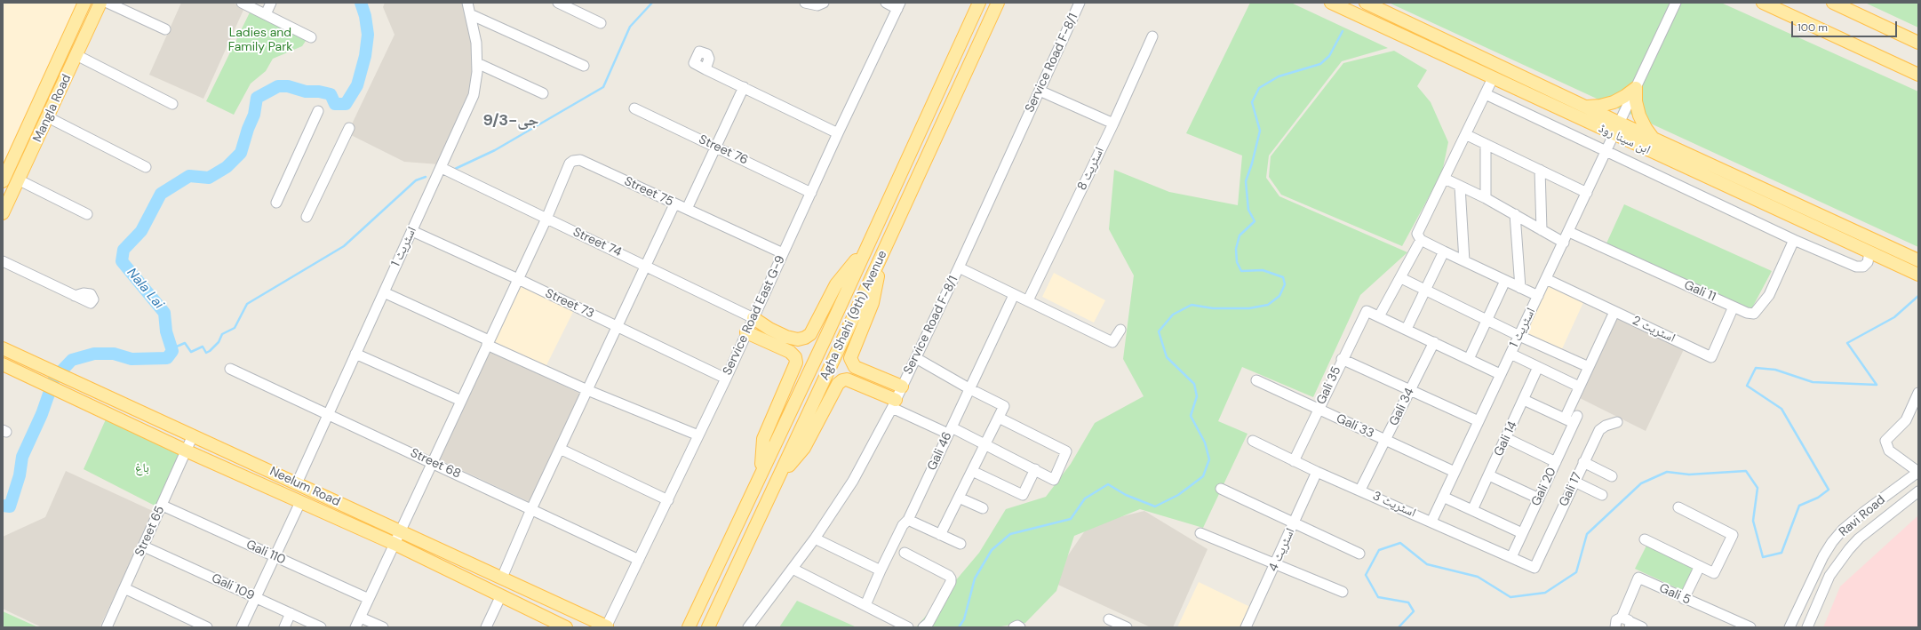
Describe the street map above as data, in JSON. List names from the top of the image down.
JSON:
{
  "streets": {
    "main road": [
      "Mangla Road",
      "ابن سینا روڈ",
      "Agha Shahi (9th) Avenue",
      "Neelum Road"
    ],
    "street": [
      "Service Road F-8/1",
      "Street 76",
      "اسٹریٹ 8",
      "Street 75",
      "Street 74",
      "اسٹریٹ 1",
      "Gali 11",
      "Street 73",
      "Service Road East G-9",
      "اسٹریٹ 2",
      "Gali 35",
      "Gali 34",
      "Gali 33",
      "Gali 14",
      "Gali 46",
      "Street 68",
      "Gali 20",
      "Gali 17",
      "اسٹریٹ 3",
      "Ravi Road",
      "Street 65",
      "اسٹریٹ 4",
      "Gali 110",
      "Gali 109",
      "Gali 5"
    ]
  },
  "crossings": [
    ["ابن سینا روڈ", "اسٹریٹ 1"],
    ["Street 76", "Service Road East G-9"],
    ["Street 75", "Street 74"],
    ["Street 75", "Street 73"],
    ["Street 75", "Service Road East G-9"],
    ["Street 75", "Street 68"],
    ["Street 75", "Neelum Road"],
    ["Street 75", "Gali 110"],
    ["Street 74", "اسٹریٹ 1"],
    ["Street 74", "Service Road East G-9"],
    ["اسٹریٹ 1", "Gali 11"],
    ["اسٹریٹ 1", "Street 73"],
    ["اسٹریٹ 1", "اسٹریٹ 2"],
    ["اسٹریٹ 1", "Gali 33"],
    ["اسٹریٹ 1", "Street 68"],
    ["اسٹریٹ 1", "Neelum Road"],
    ["اسٹریٹ 1", "اسٹریٹ 3"],
    ["Gali 11", "اسٹریٹ 2"],
    ["Street 73", "Service Road East G-9"],
    ["Service Road East G-9", "Street 68"],
    ["Service Road East G-9", "Neelum Road"],
    ["Gali 35", "Gali 33"],
    ["Gali 35", "اسٹریٹ 3"],
    ["Gali 34", "Gali 33"],
    ["Gali 34", "اسٹریٹ 3"],
    ["Neelum Road", "Street 65"],
    ["Gali 20", "اسٹریٹ 3"],
    ["Gali 17", "اسٹریٹ 3"],
    ["اسٹریٹ 3", "اسٹریٹ 4"],
    ["Street 65", "Gali 110"],
    ["Street 65", "Gali 109"]
  ],
  "districts": ["جی-9/3"],
  "water": ["Nala Lai"],
  "parks": ["Ladies and Family Park", "باغ"],
  "scale_bar": "100 m"
}
